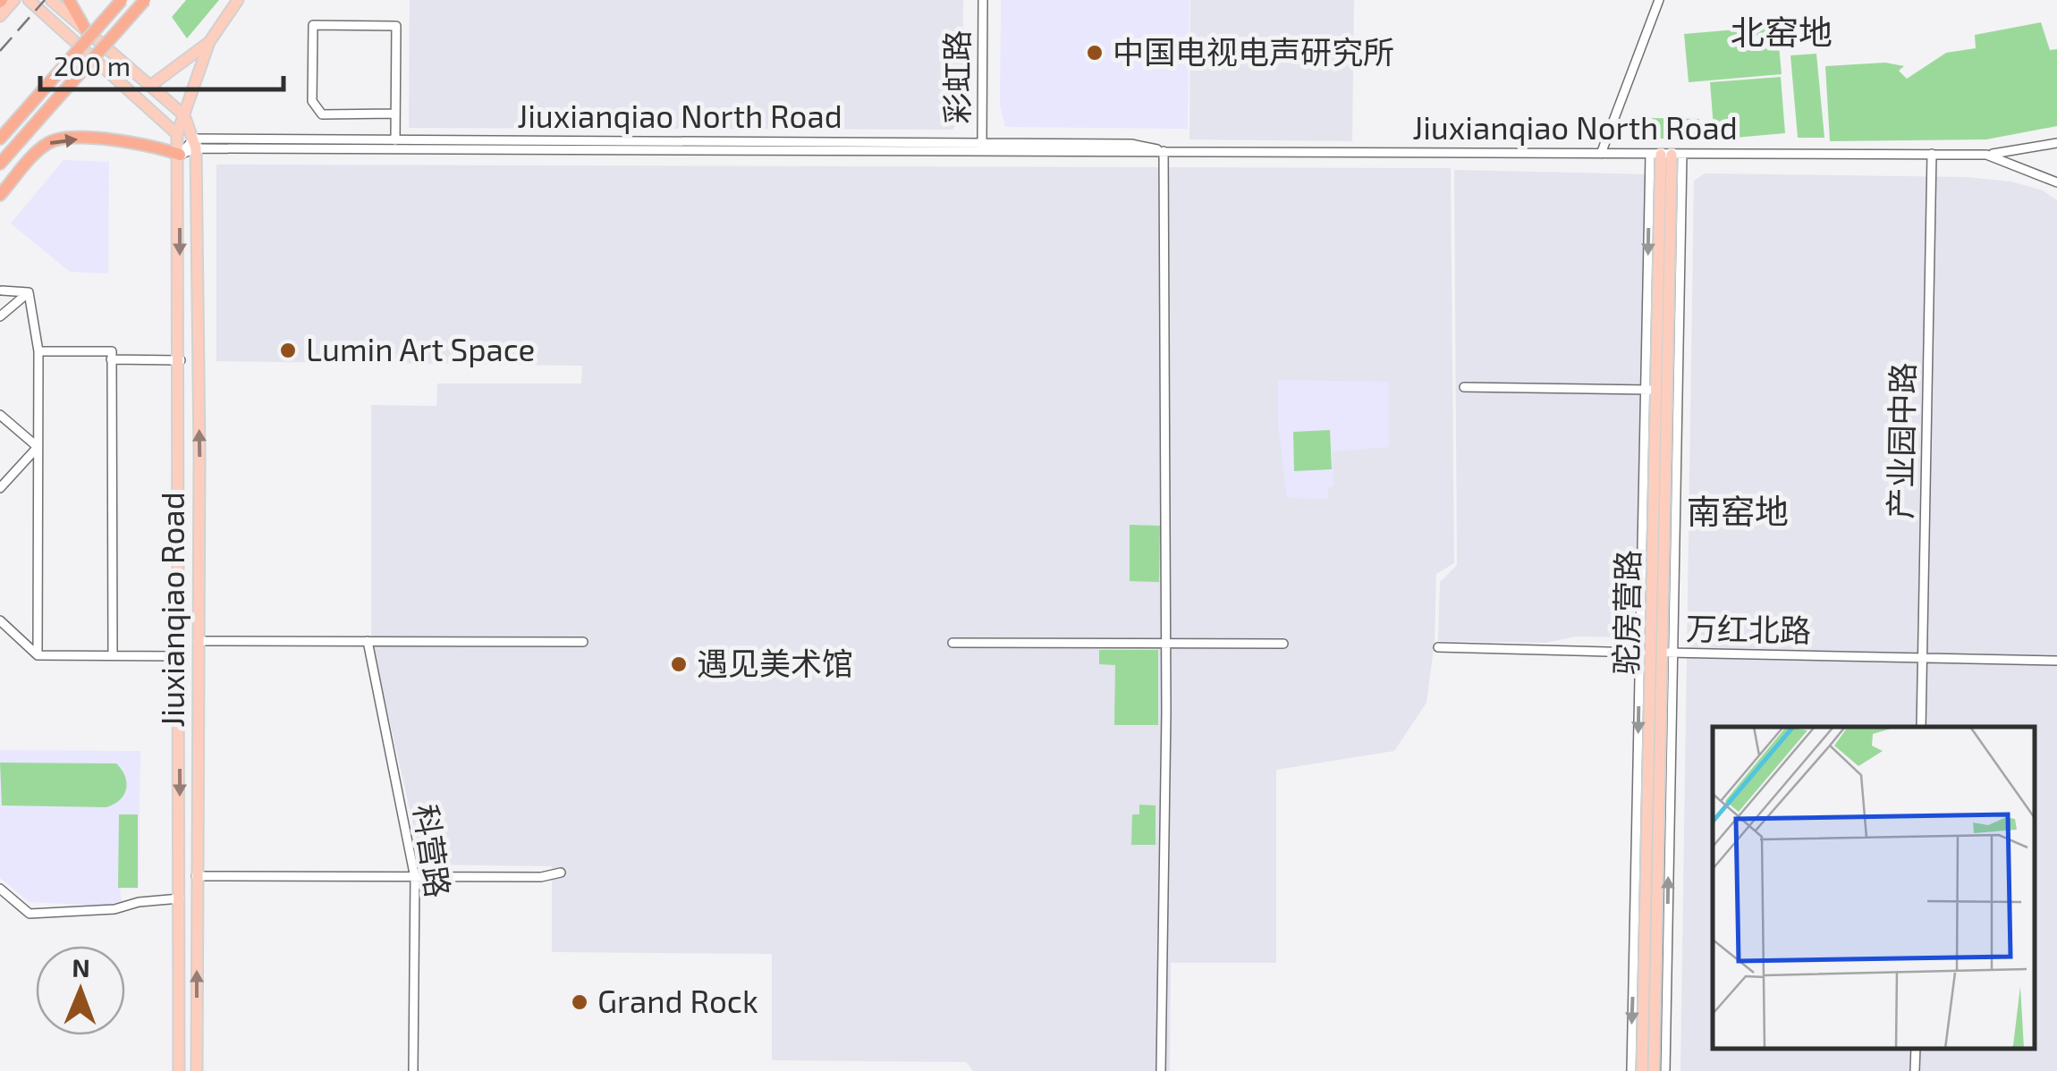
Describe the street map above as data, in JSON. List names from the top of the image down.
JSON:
{
  "streets": {
    "main road": ["Jiuxianqiao Road", "驼房营路"],
    "street": [
      "彩虹路",
      "Jiuxianqiao North Road",
      "产业园中路",
      "万红北路",
      "科营路"
    ]
  },
  "crossings": [
    ["彩虹路", "Jiuxianqiao North Road"],
    ["Jiuxianqiao North Road", "产业园中路"],
    ["Jiuxianqiao North Road", "Jiuxianqiao Road"],
    ["Jiuxianqiao North Road", "驼房营路"],
    ["产业园中路", "万红北路"],
    ["驼房营路", "万红北路"]
  ],
  "districts": ["北窑地", "南窑地"],
  "places": [
    "中国电视电声研究所",
    "Lumin Art Space",
    "遇见美术馆",
    "Grand Rock"
  ],
  "scale_bar": "200 m",
  "north": "top"
}
